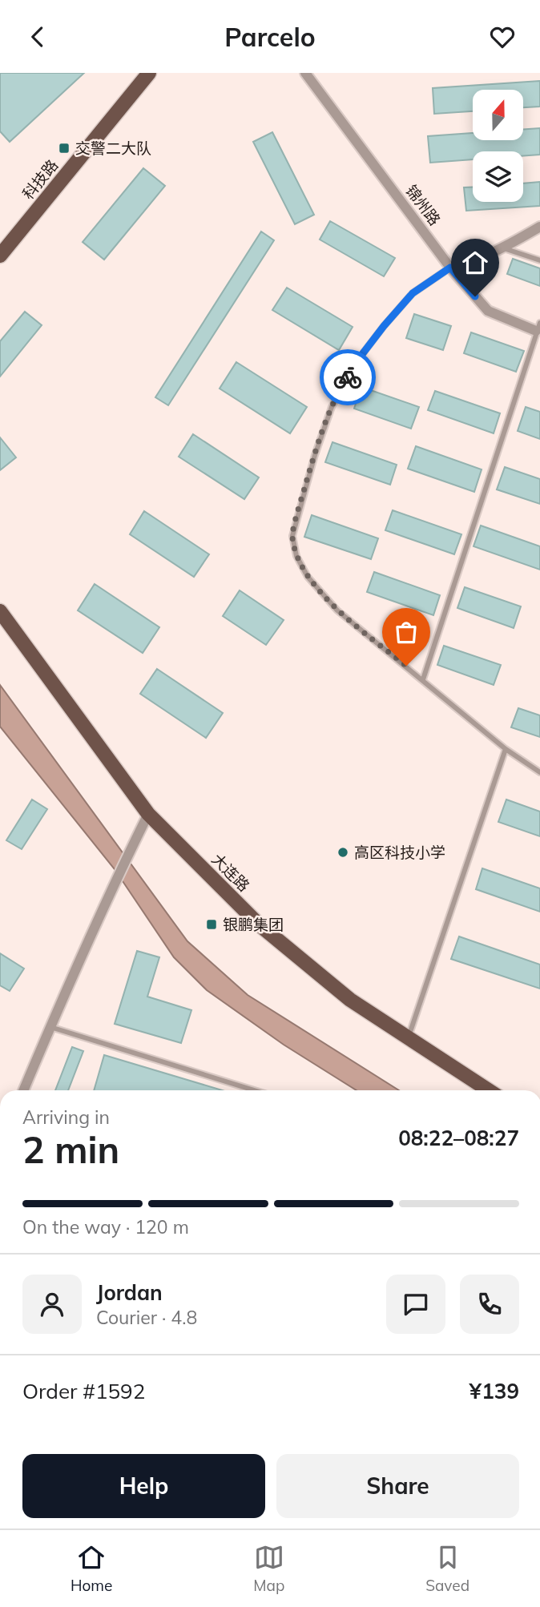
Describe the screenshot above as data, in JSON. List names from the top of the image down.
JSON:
{
  "streets": {
    "main road": ["科技路", "大连路"],
    "street": ["锦州路"]
  },
  "places": {
    "transit": ["交警二大队", "银鹏集团"],
    "other": ["高区科技小学"]
  },
  "north": "top",
  "page": {
    "header": "Parcelo",
    "heading": ["2 min", "Arriving in", "08:22–08:27"],
    "panel": [
      "Jordan",
      "Courier · 4.8",
      "Order #1592",
      "¥139"
    ],
    "bar": "On the way · 120 m",
    "buttons": ["Help", "Share"],
    "tabs": ["Home", "Map", "Saved"]
  }
}
